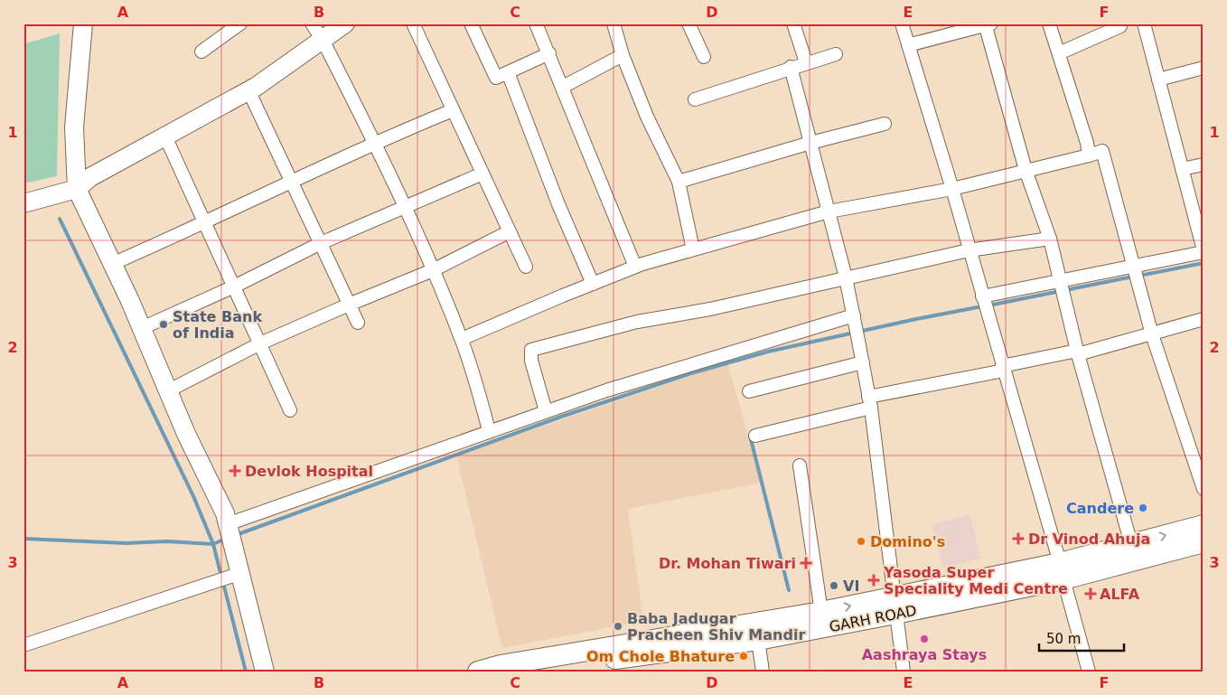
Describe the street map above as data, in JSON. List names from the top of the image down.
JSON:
{
  "streets": {
    "main road": ["GARH ROAD"]
  },
  "places": {
    "other": [
      "State Bank of India",
      "Candere",
      "Domino's",
      "VI",
      "Baba Jadugar Pracheen Shiv Mandir",
      "Aashraya Stays",
      "Om Chole Bhature"
    ],
    "health": [
      "Devlok Hospital",
      "Dr Vinod Ahuja",
      "Dr. Mohan Tiwari",
      "Yasoda Super Speciality Medi Centre",
      "ALFA"
    ]
  },
  "scale_bar": "50 m",
  "grid": {
    "columns": [
      "A",
      "B",
      "C",
      "D",
      "E",
      "F"
    ],
    "rows": ["1", "2", "3"]
  }
}
